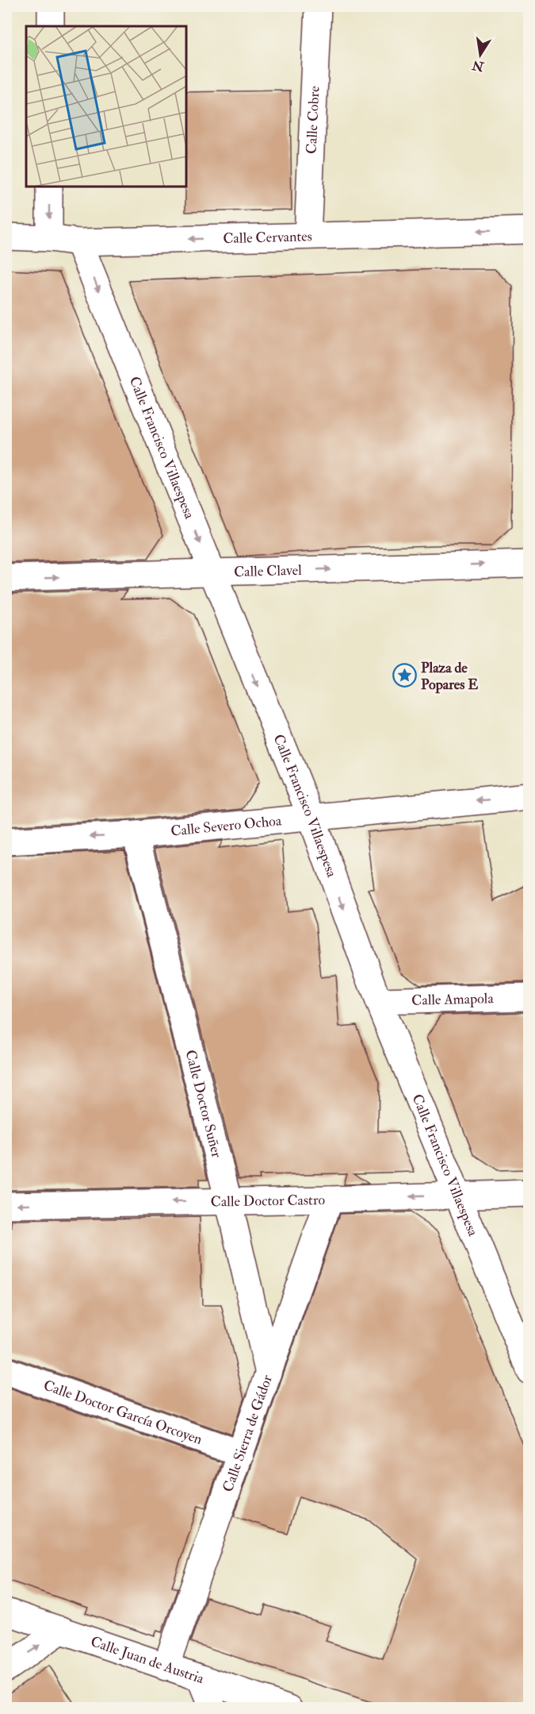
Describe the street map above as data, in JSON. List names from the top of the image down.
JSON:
{
  "streets": {
    "street": [
      "Calle Cobre",
      "Calle Cervantes",
      "Calle Francisco Villaespesa",
      "Calle Clavel",
      "Calle Severo Ochoa",
      "Calle Amapola",
      "Calle Doctor Suñer",
      "Calle Doctor Castro",
      "Calle Doctor García Orcoyen",
      "Calle Sierra de Gádor",
      "Calle Juan de Austria"
    ]
  },
  "crossings": [
    ["Calle Cobre", "Calle Cervantes"],
    ["Calle Cervantes", "Calle Francisco Villaespesa"],
    ["Calle Francisco Villaespesa", "Calle Clavel"],
    ["Calle Francisco Villaespesa", "Calle Severo Ochoa"],
    ["Calle Francisco Villaespesa", "Calle Amapola"],
    ["Calle Francisco Villaespesa", "Calle Doctor Castro"],
    ["Calle Severo Ochoa", "Calle Doctor Suñer"],
    ["Calle Doctor Suñer", "Calle Doctor Castro"],
    ["Calle Doctor Suñer", "Calle Sierra de Gádor"],
    ["Calle Doctor Castro", "Calle Sierra de Gádor"],
    ["Calle Doctor García Orcoyen", "Calle Sierra de Gádor"],
    ["Calle Sierra de Gádor", "Calle Juan de Austria"]
  ],
  "one_way": [
    "Calle Cervantes",
    "Calle Francisco Villaespesa",
    "Calle Clavel",
    "Calle Severo Ochoa",
    "Calle Doctor Castro"
  ],
  "places": {
    "place": ["Plaza de Popares E"]
  },
  "north": "bottom"
}
